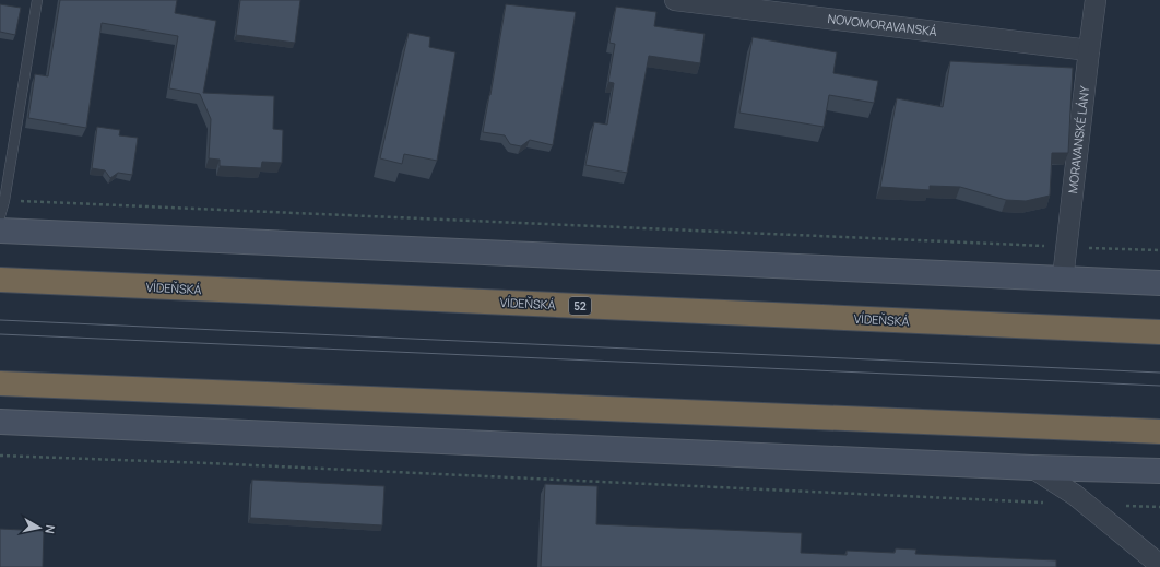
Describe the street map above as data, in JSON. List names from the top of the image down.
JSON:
{
  "streets": {
    "highway": ["VÍDEŇSKÁ", "52"],
    "street": ["NOVOMORAVANSKÁ", "MORAVANSKÉ LÁNY"]
  },
  "crossings": [
    ["NOVOMORAVANSKÁ", "MORAVANSKÉ LÁNY"]
  ],
  "north": "right"
}
